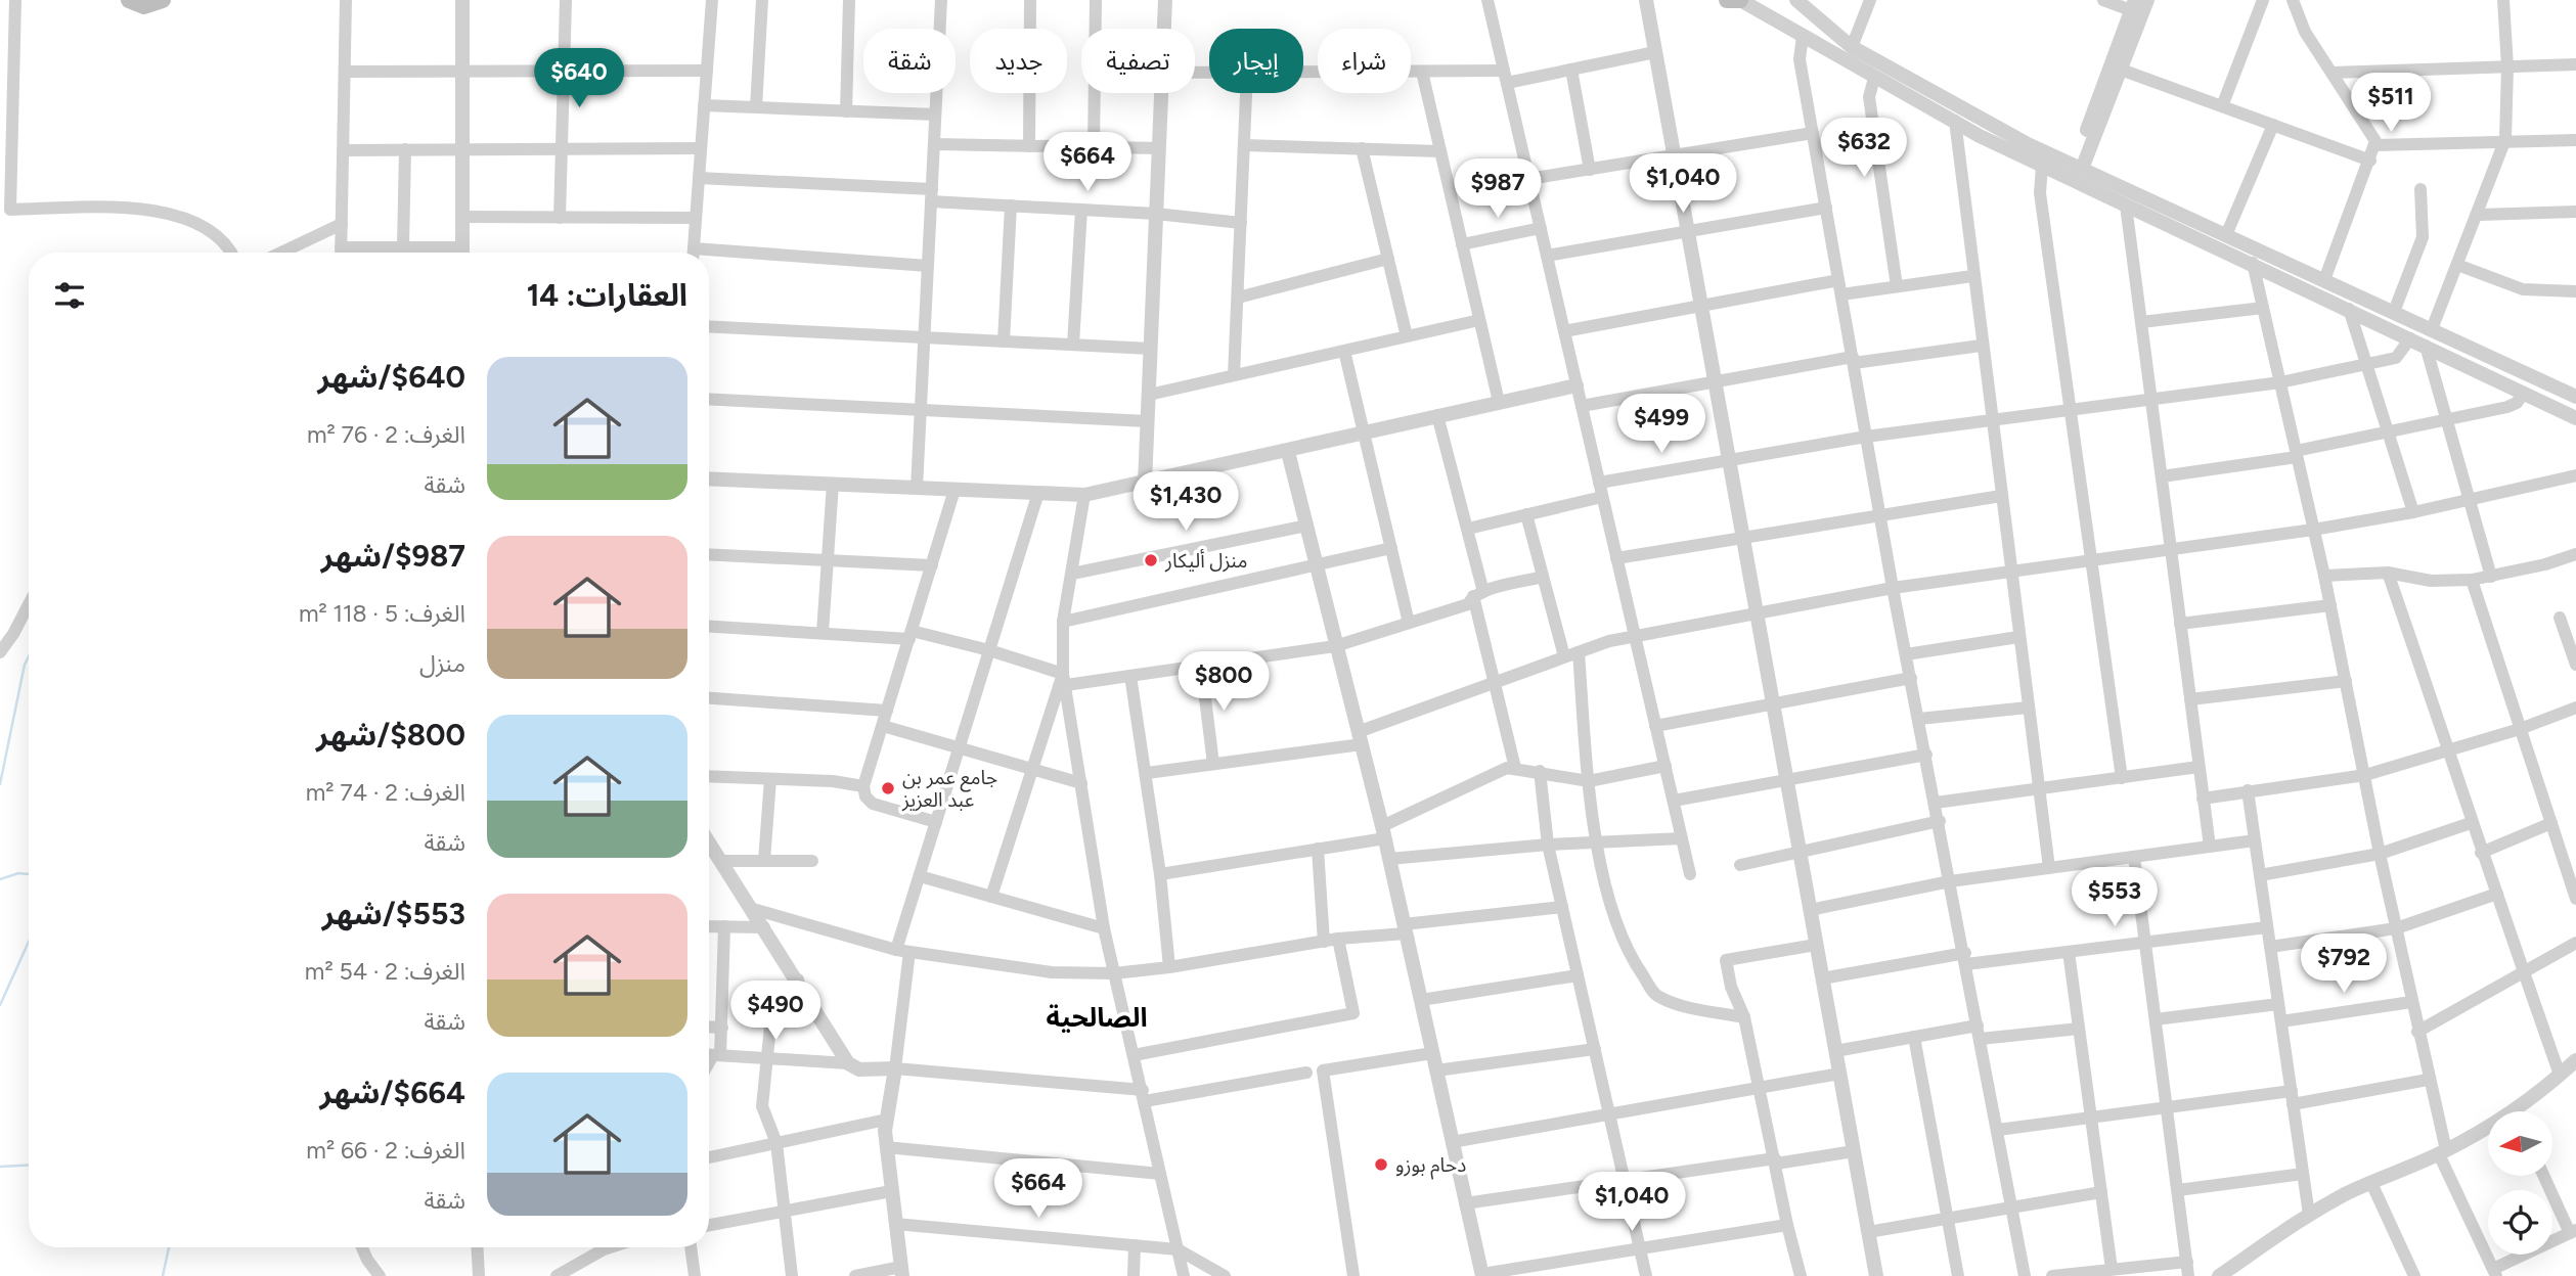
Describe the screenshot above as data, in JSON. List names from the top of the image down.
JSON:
{
  "districts": ["الصالحية"],
  "places": ["منزل أليكار", "جامع عمر بن عبد العزيز", "دحام بوزو"],
  "north": "left",
  "page": {
    "chip": [
      "شراء",
      "إيجار",
      "تصفية",
      "جديد",
      "شقة"
    ],
    "price": [
      "$640",
      "$511",
      "$632",
      "$664",
      "$1,040",
      "$987",
      "$499",
      "$1,430",
      "$800",
      "$553",
      "$792",
      "$490",
      "$664",
      "$1,040"
    ],
    "heading": "العقارات: 14",
    "list": [
      {
        "name": "$640/شهر",
        "note": "الغرف: 2 · 76 m² · شقة"
      },
      {
        "name": "$987/شهر",
        "note": "الغرف: 5 · 118 m² · منزل"
      },
      {
        "name": "$800/شهر",
        "note": "الغرف: 2 · 74 m² · شقة"
      },
      {
        "name": "$553/شهر",
        "note": "الغرف: 2 · 54 m² · شقة"
      },
      {
        "name": "$664/شهر",
        "note": "الغرف: 2 · 66 m² · شقة"
      }
    ]
  }
}
